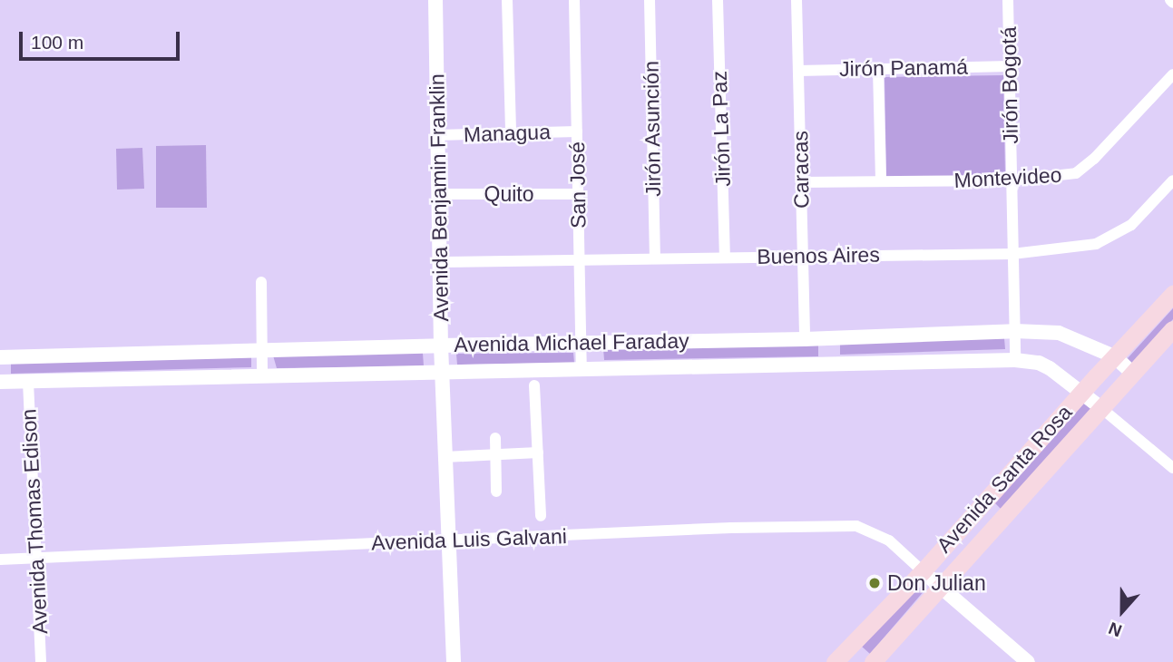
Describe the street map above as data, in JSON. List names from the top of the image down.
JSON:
{
  "streets": {
    "main road": ["Avenida Santa Rosa"],
    "street": [
      "Jirón Panamá",
      "Jirón Bogotá",
      "Jirón Asunción",
      "Jirón La Paz",
      "Managua",
      "Caracas",
      "Montevideo",
      "San José",
      "Quito",
      "Avenida Benjamin Franklin",
      "Buenos Aires",
      "Avenida Michael Faraday",
      "Avenida Thomas Edison",
      "Avenida Luis Galvani"
    ]
  },
  "crossings": [
    ["Jirón Panamá", "Jirón Bogotá"],
    ["Jirón Panamá", "Caracas"],
    ["Jirón Bogotá", "Montevideo"],
    ["Jirón Bogotá", "Buenos Aires"],
    ["Jirón Bogotá", "Avenida Michael Faraday"],
    ["Jirón Asunción", "Buenos Aires"],
    ["Jirón La Paz", "Buenos Aires"],
    ["Managua", "San José"],
    ["Managua", "Avenida Benjamin Franklin"],
    ["Caracas", "Montevideo"],
    ["Caracas", "Buenos Aires"],
    ["Caracas", "Avenida Michael Faraday"],
    ["San José", "Quito"],
    ["San José", "Buenos Aires"],
    ["San José", "Avenida Michael Faraday"],
    ["Quito", "Avenida Benjamin Franklin"],
    ["Avenida Benjamin Franklin", "Buenos Aires"],
    ["Avenida Benjamin Franklin", "Avenida Michael Faraday"],
    ["Avenida Benjamin Franklin", "Avenida Luis Galvani"],
    ["Avenida Michael Faraday", "Avenida Santa Rosa"],
    ["Avenida Michael Faraday", "Avenida Thomas Edison"],
    ["Avenida Santa Rosa", "Avenida Luis Galvani"],
    ["Avenida Thomas Edison", "Avenida Luis Galvani"]
  ],
  "places": ["Don Julian"],
  "scale_bar": "100 m",
  "north": "bottom"
}
